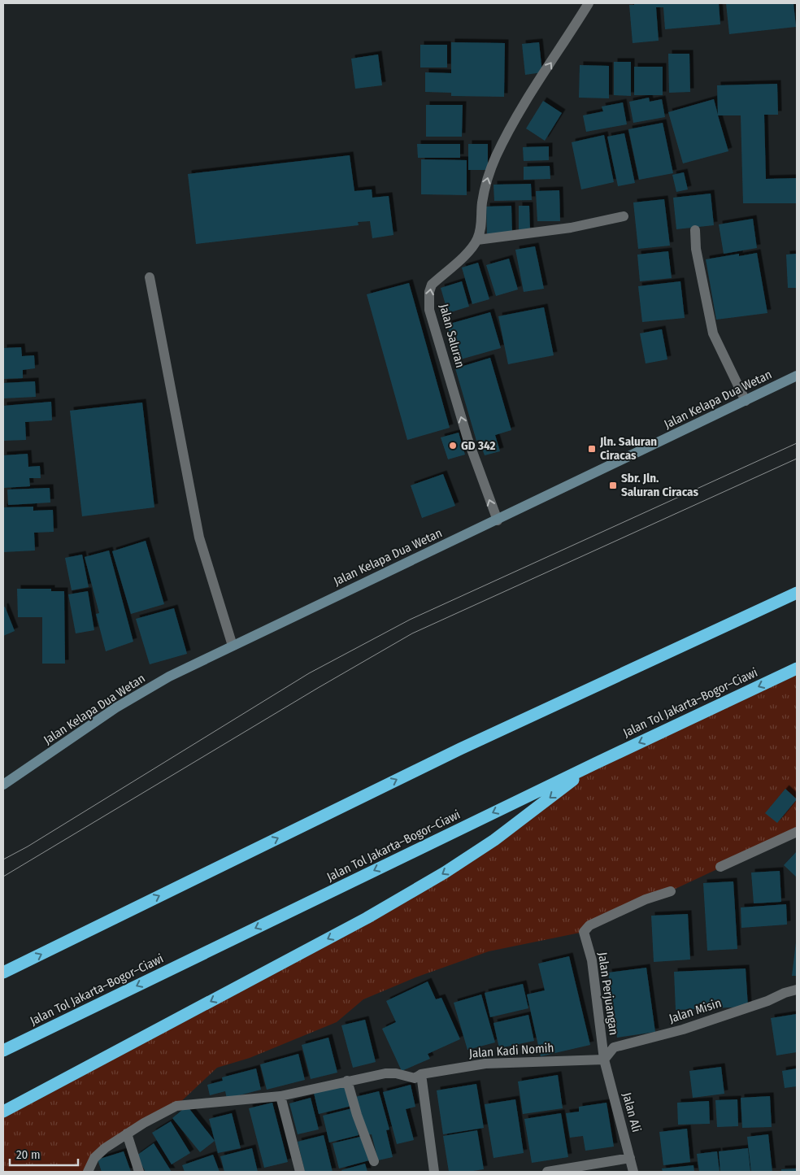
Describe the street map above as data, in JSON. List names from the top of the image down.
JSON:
{
  "streets": {
    "highway": ["Jalan Tol Jakarta–Bogor–Ciawi"],
    "street": [
      "Jalan Saluran",
      "Jalan Kelapa Dua Wetan",
      "Jalan Perjuangan",
      "Jalan Misin",
      "Jalan Kadi Nomih",
      "Jalan Ali"
    ]
  },
  "crossings": [
    ["Jalan Saluran", "Jalan Kelapa Dua Wetan"],
    ["Jalan Perjuangan", "Jalan Misin"],
    ["Jalan Perjuangan", "Jalan Kadi Nomih"],
    ["Jalan Perjuangan", "Jalan Ali"],
    ["Jalan Misin", "Jalan Kadi Nomih"],
    ["Jalan Misin", "Jalan Ali"],
    ["Jalan Kadi Nomih", "Jalan Ali"]
  ],
  "one_way": ["Jalan Saluran"],
  "places": {
    "other": ["GD 342"],
    "transit": ["Jln. Saluran Ciracas", "Sbr. Jln. Saluran Ciracas"]
  },
  "scale_bar": "20 m"
}
